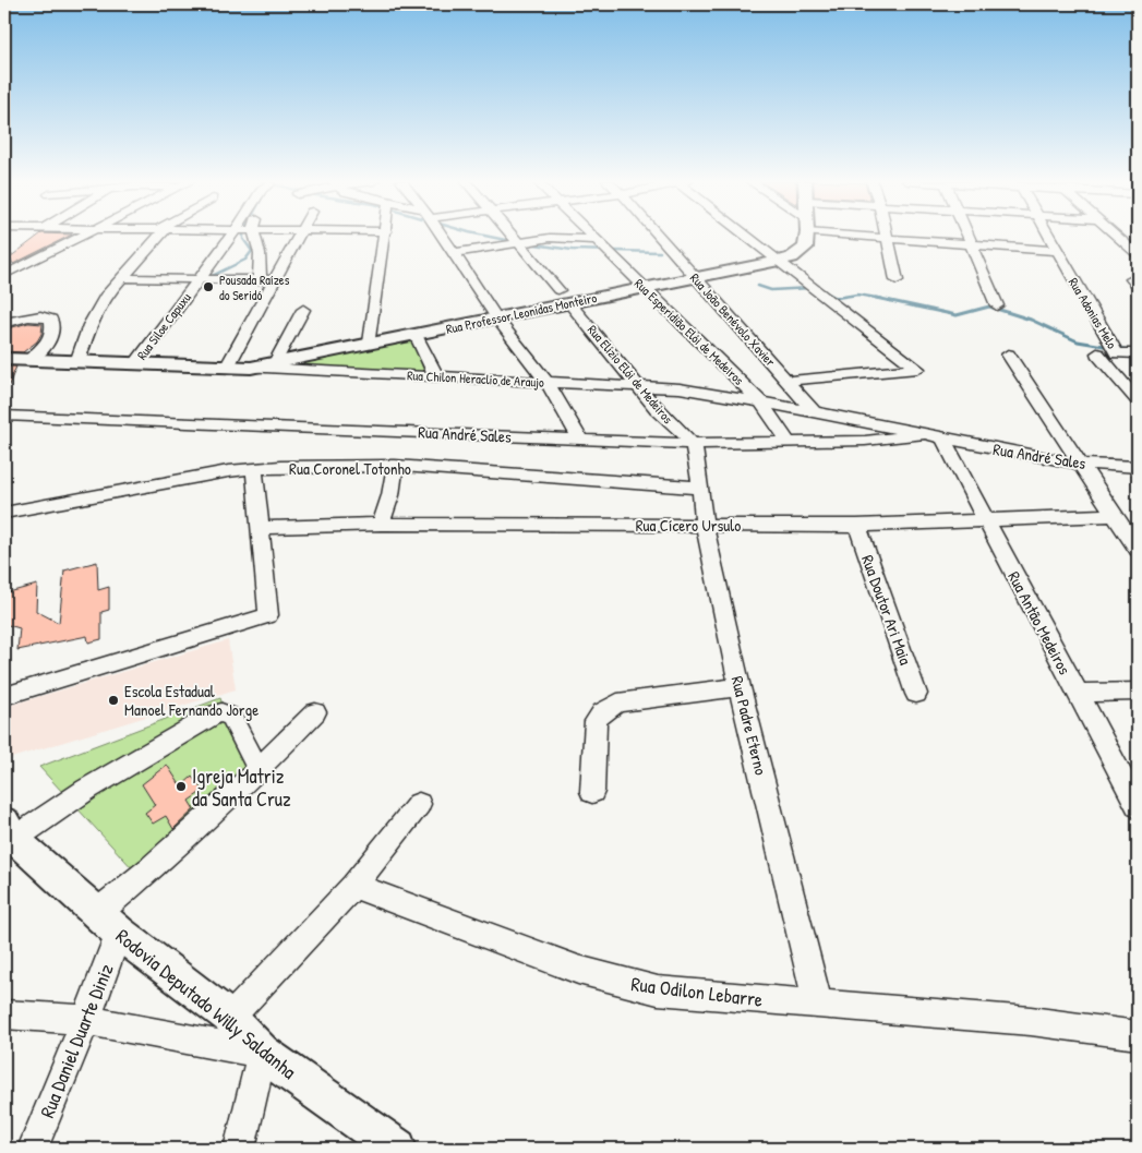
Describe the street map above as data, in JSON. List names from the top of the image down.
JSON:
{
  "streets": {
    "main road": ["Rua Professor Leonidas Monteiro", "Rua Chilon Heraclio de Araujo", "Rodovia Deputado Willy Saldanha"],
    "street": [
      "Rua Adonias Melo",
      "Rua João Benévolo Xavier",
      "Rua Siloe Capuxu",
      "Rua Esperidião Elói de Medeiros",
      "Rua Elízio Elói de Medeiros",
      "Rua André Sales",
      "Rua Coronel Totonho",
      "Rua Cícero Ursulo",
      "Rua Doutor Ari Maia",
      "Rua Antão Medeiros",
      "Rua Padre Eterno",
      "Rua Odilon Lebarre",
      "Rua Daniel Duarte Diniz"
    ]
  },
  "crossings": [
    ["Rua Professor Leonidas Monteiro", "Rua João Benévolo Xavier"],
    ["Rua Professor Leonidas Monteiro", "Rua Esperidião Elói de Medeiros"],
    ["Rua Professor Leonidas Monteiro", "Rua Elízio Elói de Medeiros"],
    ["Rua Professor Leonidas Monteiro", "Rua Chilon Heraclio de Araujo"],
    ["Rua João Benévolo Xavier", "Rua Chilon Heraclio de Araujo"],
    ["Rua Siloe Capuxu", "Rua Chilon Heraclio de Araujo"],
    ["Rua Esperidião Elói de Medeiros", "Rua Chilon Heraclio de Araujo"],
    ["Rua Esperidião Elói de Medeiros", "Rua André Sales"],
    ["Rua Elízio Elói de Medeiros", "Rua Chilon Heraclio de Araujo"],
    ["Rua Elízio Elói de Medeiros", "Rua André Sales"],
    ["Rua Elízio Elói de Medeiros", "Rua Padre Eterno"],
    ["Rua Chilon Heraclio de Araujo", "Rua André Sales"],
    ["Rua Chilon Heraclio de Araujo", "Rua Antão Medeiros"],
    ["Rua André Sales", "Rua Antão Medeiros"],
    ["Rua André Sales", "Rua Padre Eterno"],
    ["Rua Coronel Totonho", "Rua Padre Eterno"],
    ["Rua Cícero Ursulo", "Rua Doutor Ari Maia"],
    ["Rua Cícero Ursulo", "Rua Antão Medeiros"],
    ["Rua Cícero Ursulo", "Rua Padre Eterno"],
    ["Rua Padre Eterno", "Rua Odilon Lebarre"],
    ["Rodovia Deputado Willy Saldanha", "Rua Daniel Duarte Diniz"]
  ],
  "places": ["Pousada Raízes do Seridó", "Escola Estadual Manoel Fernando Jorge", "Igreja Matriz da Santa Cruz"]
}
